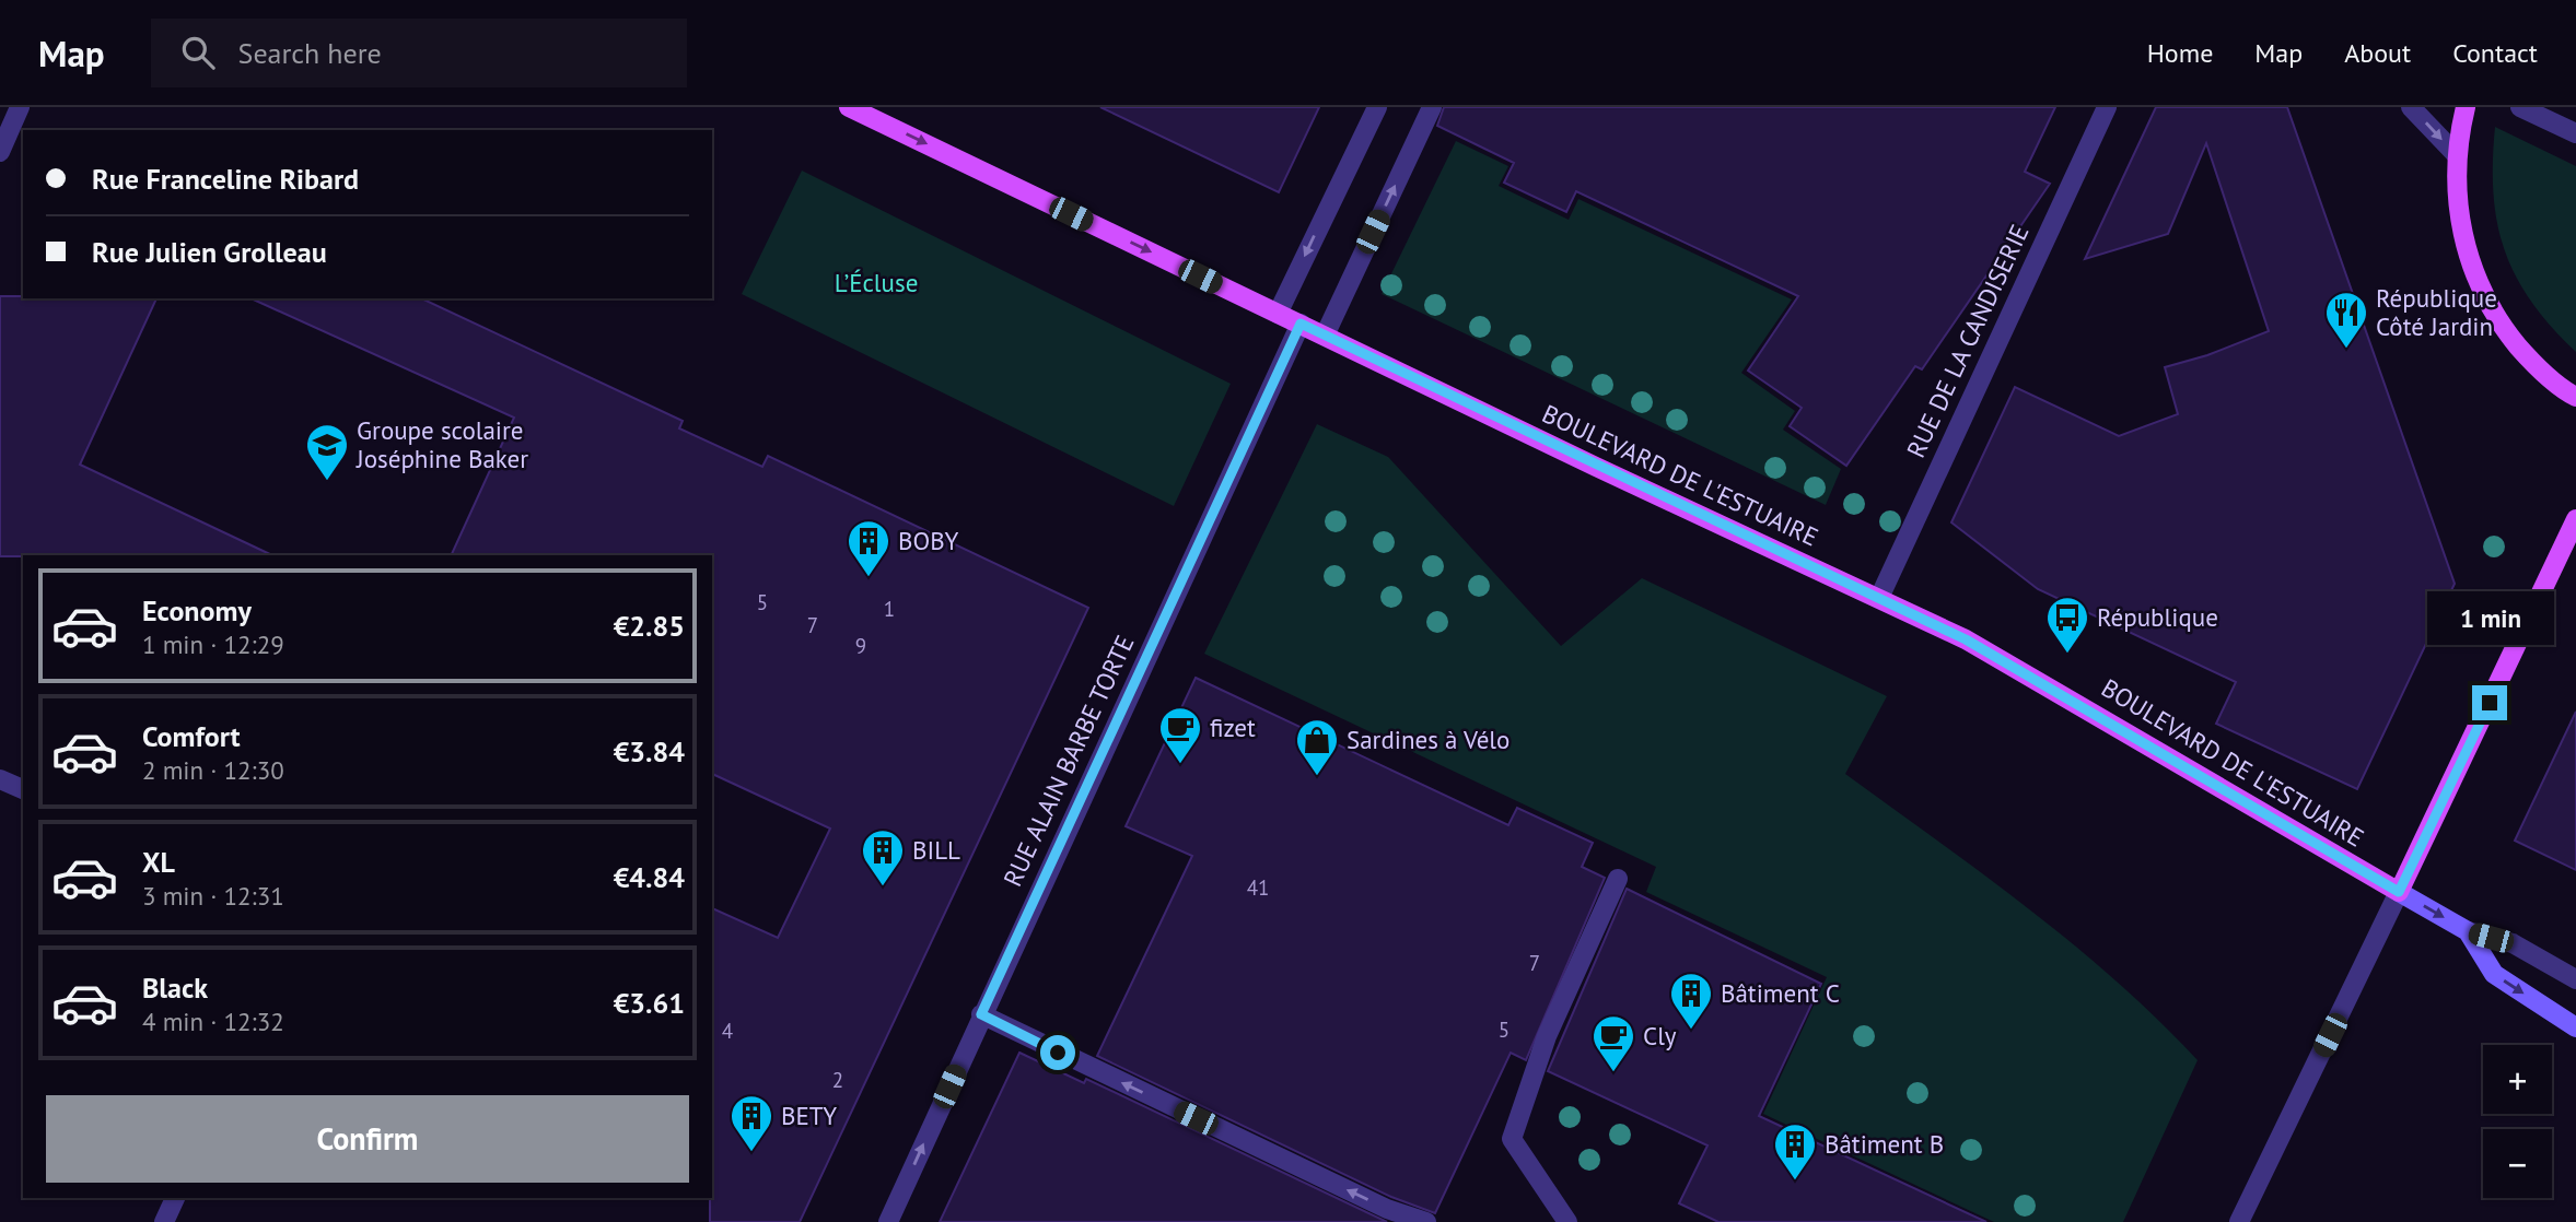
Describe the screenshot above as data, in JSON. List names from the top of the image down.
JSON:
{
  "streets": {
    "main road": ["BOULEVARD DE L'ESTUAIRE"],
    "street": ["RUE DE LA CANDISERIE", "RUE ALAIN BARBE TORTE"]
  },
  "crossings": [
    ["RUE DE LA CANDISERIE", "BOULEVARD DE L'ESTUAIRE"],
    ["BOULEVARD DE L'ESTUAIRE", "RUE ALAIN BARBE TORTE"]
  ],
  "parks": ["L’Écluse"],
  "places": {
    "restaurant": ["République Côté Jardin"],
    "school or university": ["Groupe scolaire Joséphine Baker"],
    "building": [
      "BOBY",
      "BILL",
      "Bâtiment C",
      "BETY",
      "Bâtiment B"
    ],
    "bus stop": ["République"],
    "cafe": ["fizet", "Cly"],
    "shop": ["Sardines à Vélo"]
  },
  "house_numbers": [
    "5",
    "1",
    "7",
    "9",
    "41",
    "7",
    "5",
    "4",
    "2"
  ],
  "page": {
    "header": "Map",
    "search": "Search here",
    "nav": [
      "Home",
      "Map",
      "About",
      "Contact"
    ],
    "banner": ["Rue Franceline Ribard", "Rue Julien Grolleau"],
    "list": [
      {
        "name": "Economy",
        "note": "1 min · 12:29",
        "value": "€2.85"
      },
      {
        "name": "Comfort",
        "note": "2 min · 12:30",
        "value": "€3.84"
      },
      {
        "name": "XL",
        "note": "3 min · 12:31",
        "value": "€4.84"
      },
      {
        "name": "Black",
        "note": "4 min · 12:32",
        "value": "€3.61"
      }
    ],
    "bubble": "1 min",
    "map_buttons": ["+", "−"],
    "buttons": "Confirm"
  }
}
